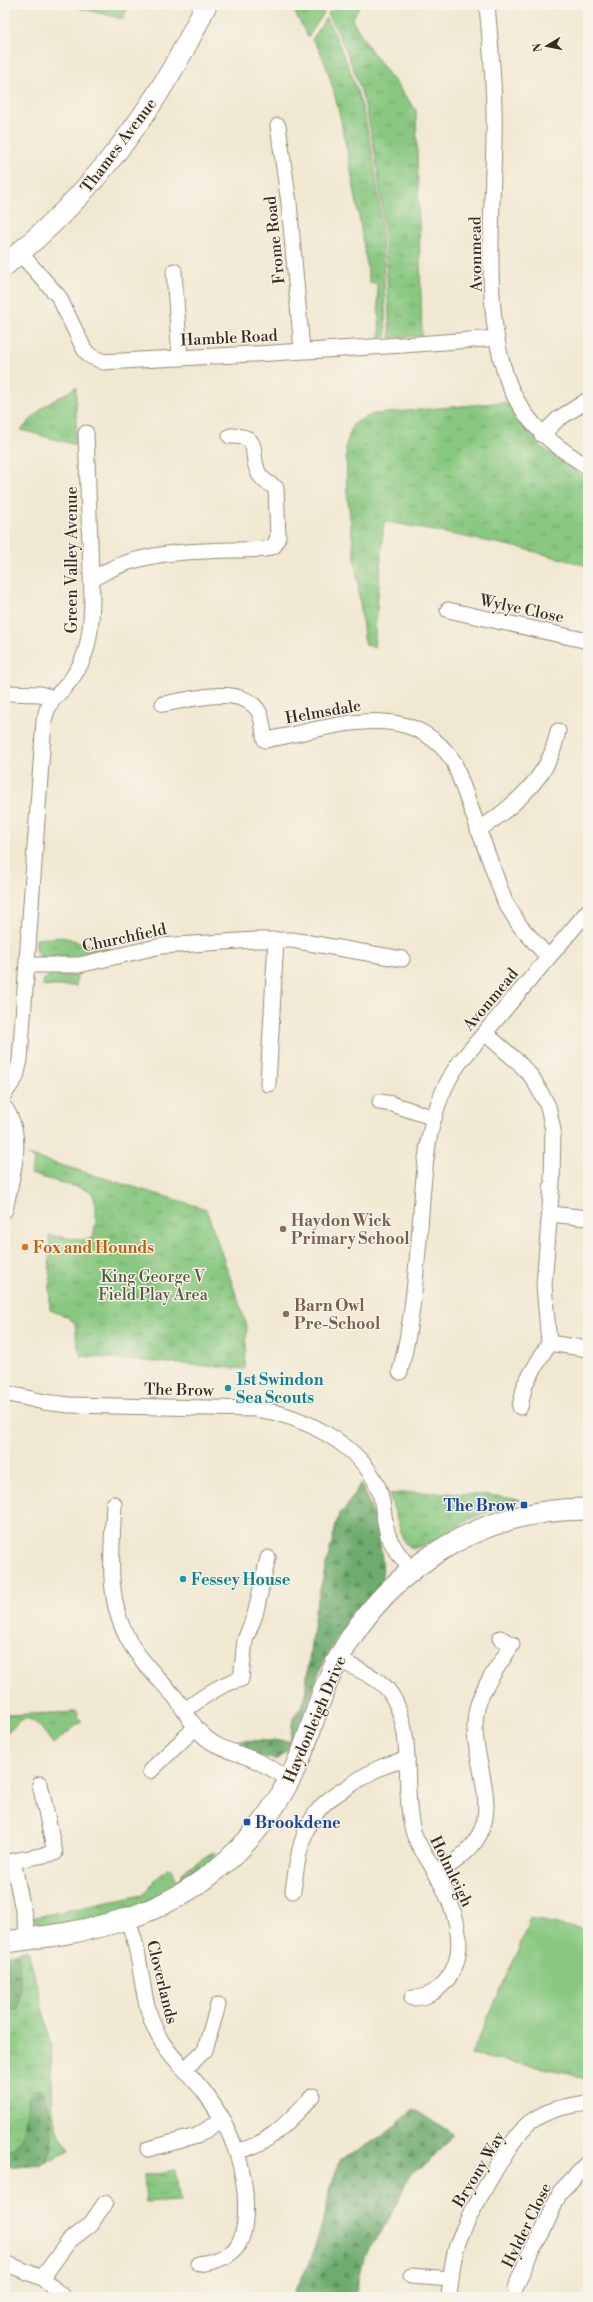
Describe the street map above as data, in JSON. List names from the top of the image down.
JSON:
{
  "streets": {
    "street": [
      "Thames Avenue",
      "Frome Road",
      "Avonmead",
      "Hamble Road",
      "Green Valley Avenue",
      "Wylye Close",
      "Helmsdale",
      "Churchfield",
      "The Brow",
      "Haydonleigh Drive",
      "Holmleigh",
      "Cloverlands",
      "Bryony Way",
      "Hylder Close"
    ]
  },
  "crossings": [
    ["Thames Avenue", "Hamble Road"],
    ["Frome Road", "Hamble Road"],
    ["Avonmead", "Hamble Road"],
    ["Avonmead", "Helmsdale"],
    ["Green Valley Avenue", "Churchfield"],
    ["The Brow", "Haydonleigh Drive"],
    ["Haydonleigh Drive", "Holmleigh"],
    ["Haydonleigh Drive", "Cloverlands"]
  ],
  "parks": ["King George V Field Play Area"],
  "places": {
    "other": [
      "Haydon Wick Primary School",
      "Fox and Hounds",
      "Barn Owl Pre-School",
      "1st Swindon Sea Scouts",
      "Fessey House"
    ],
    "transit": ["The Brow", "Brookdene"]
  },
  "north": "left"
}
